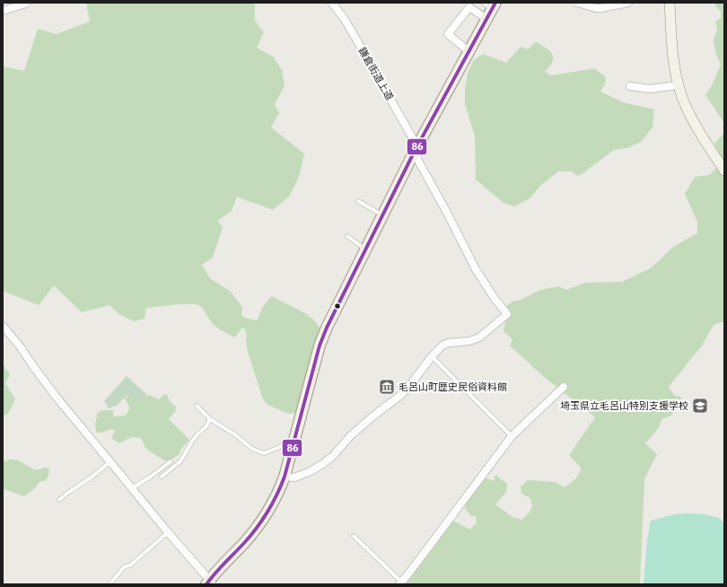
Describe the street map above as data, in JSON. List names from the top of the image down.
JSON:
{
  "streets": {
    "street": ["鎌倉街道上道"]
  },
  "places": {
    "museum": ["毛呂山町歴史民俗資料館"],
    "school or university": ["埼玉県立毛呂山特別支援学校"]
  },
  "lines": ["transit line 86"]
}
